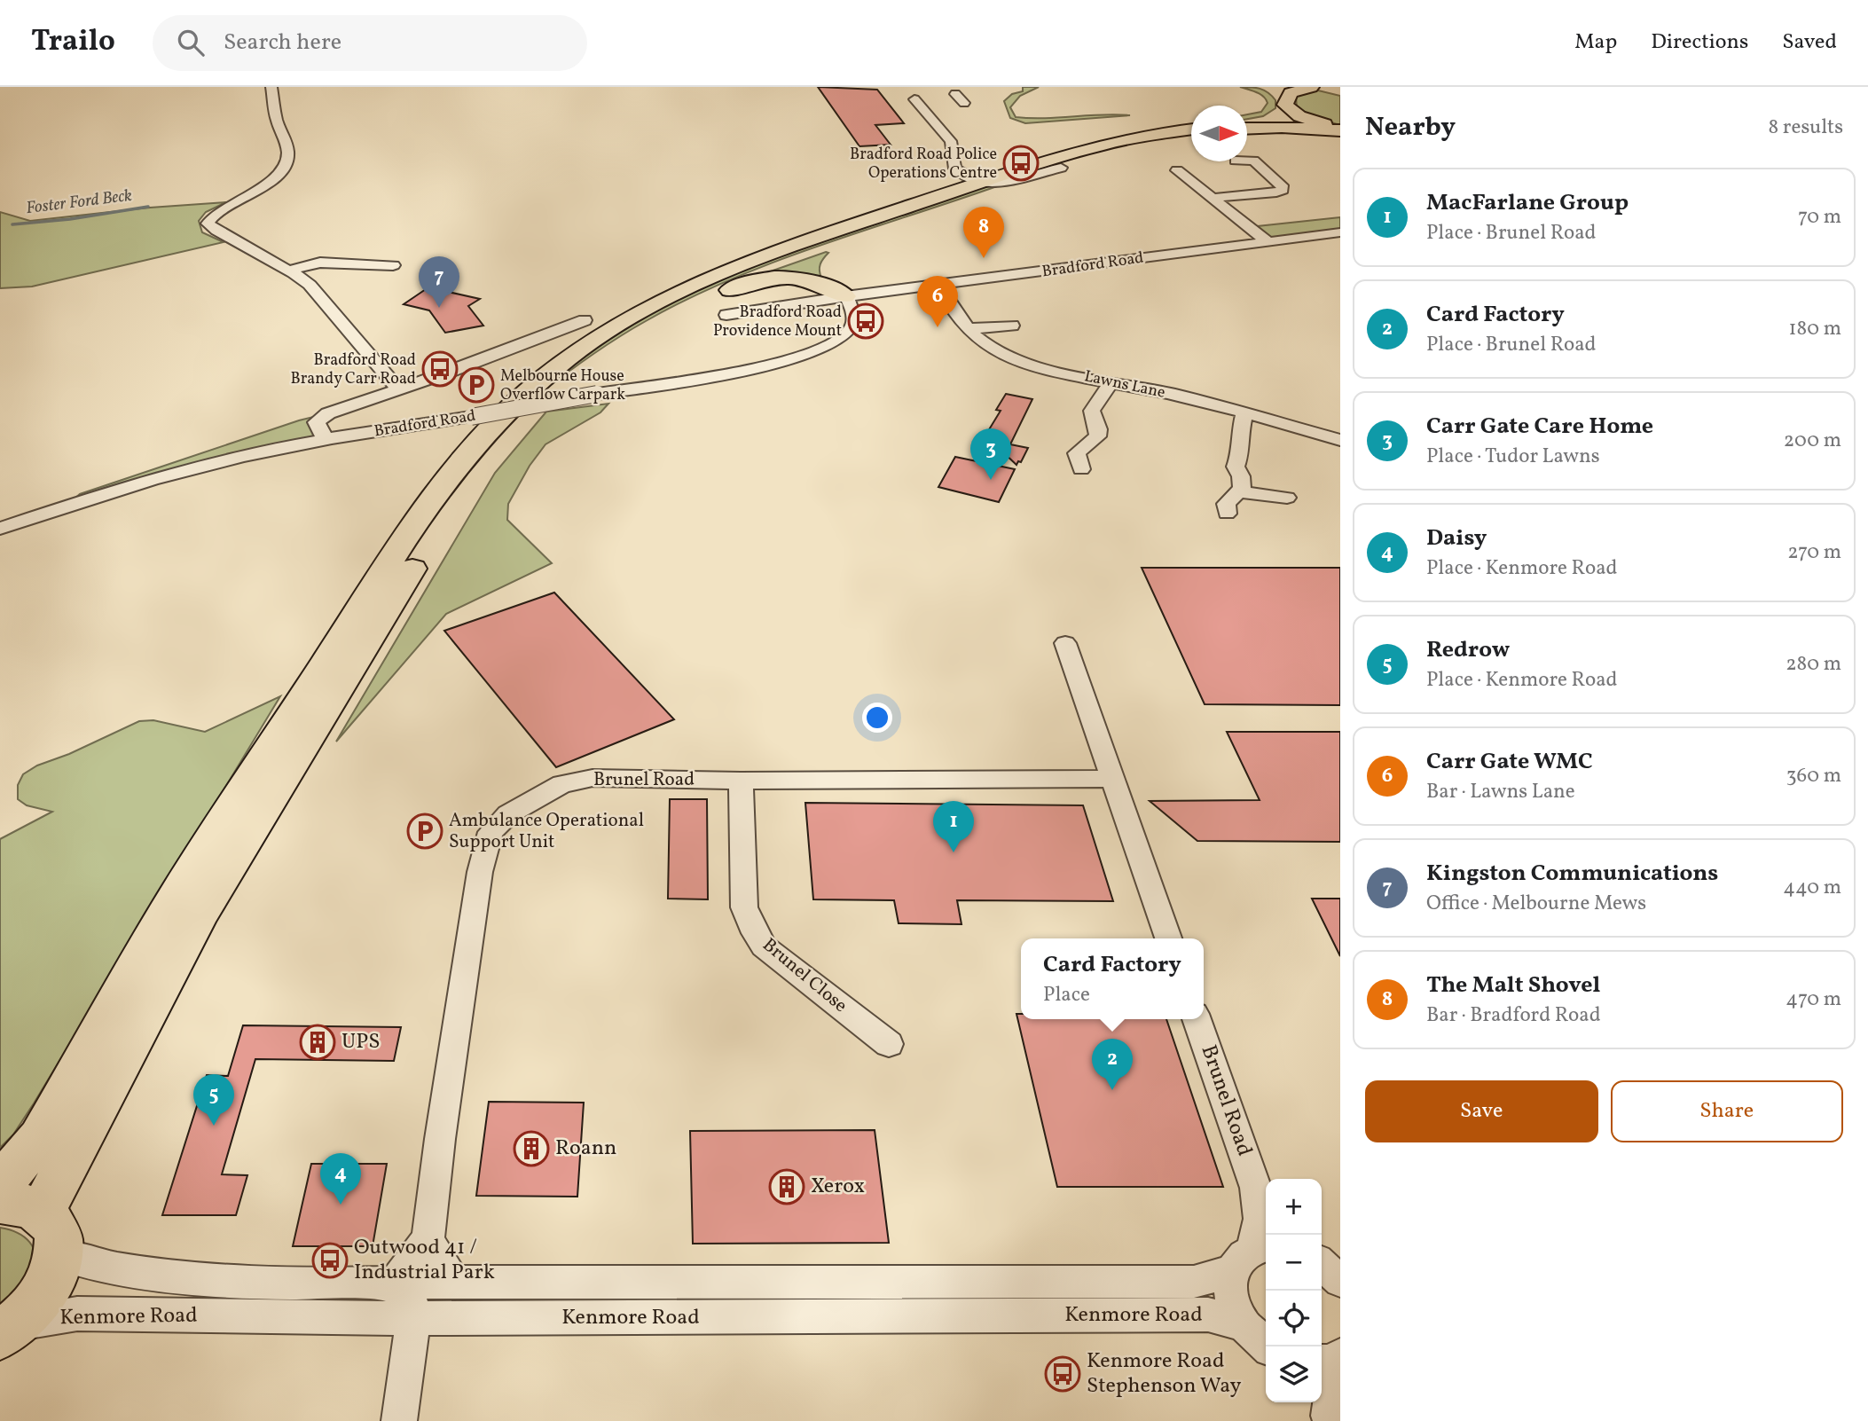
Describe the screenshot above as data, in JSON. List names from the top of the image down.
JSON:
{
  "streets": {
    "street": [
      "Bradford Road",
      "Lawns Lane",
      "Brunel Road",
      "Brunel Close",
      "Kenmore Road"
    ]
  },
  "crossings": [
    ["Bradford Road", "Lawns Lane"],
    ["Brunel Road", "Brunel Close"],
    ["Brunel Road", "Kenmore Road"]
  ],
  "water": ["Foster Ford Beck"],
  "places": {
    "bus stop": [
      "Bradford Road Police Operations Centre",
      "Bradford Road Providence Mount",
      "Bradford Road Brandy Carr Road",
      "Outwood 41 / Industrial Park",
      "Kenmore Road Stephenson Way"
    ],
    "parking": ["Melbourne House Overflow Carpark", "Ambulance Operational Support Unit"],
    "building": ["UPS", "Roann", "Xerox"]
  },
  "north": "right",
  "page": {
    "header": "Trailo",
    "search": "Search here",
    "nav": ["Map", "Directions", "Saved"],
    "heading": ["Nearby", "8 results"],
    "list": [
      {
        "mark": "1",
        "name": "MacFarlane Group",
        "note": "Place · Brunel Road",
        "value": "70 m"
      },
      {
        "mark": "2",
        "name": "Card Factory",
        "note": "Place · Brunel Road",
        "value": "180 m"
      },
      {
        "mark": "3",
        "name": "Carr Gate Care Home",
        "note": "Place · Tudor Lawns",
        "value": "200 m"
      },
      {
        "mark": "4",
        "name": "Daisy",
        "note": "Place · Kenmore Road",
        "value": "270 m"
      },
      {
        "mark": "5",
        "name": "Redrow",
        "note": "Place · Kenmore Road",
        "value": "280 m"
      },
      {
        "mark": "6",
        "name": "Carr Gate WMC",
        "note": "Bar · Lawns Lane",
        "value": "360 m"
      },
      {
        "mark": "7",
        "name": "Kingston Communications",
        "note": "Office · Melbourne Mews",
        "value": "440 m"
      },
      {
        "mark": "8",
        "name": "The Malt Shovel",
        "note": "Bar · Bradford Road",
        "value": "470 m"
      }
    ],
    "pins": [
      "8",
      "7",
      "6",
      "3",
      "1",
      "2",
      "5",
      "4"
    ],
    "popup": ["Card Factory", "Place"],
    "buttons": ["Save", "Share"],
    "map_buttons": ["+", "−"]
  }
}
